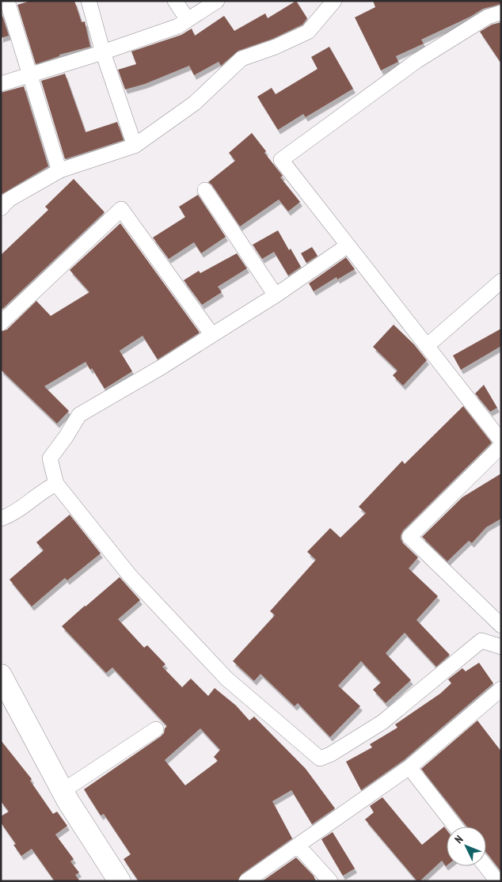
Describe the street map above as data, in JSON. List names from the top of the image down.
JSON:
{
  "north": "top left"
}
